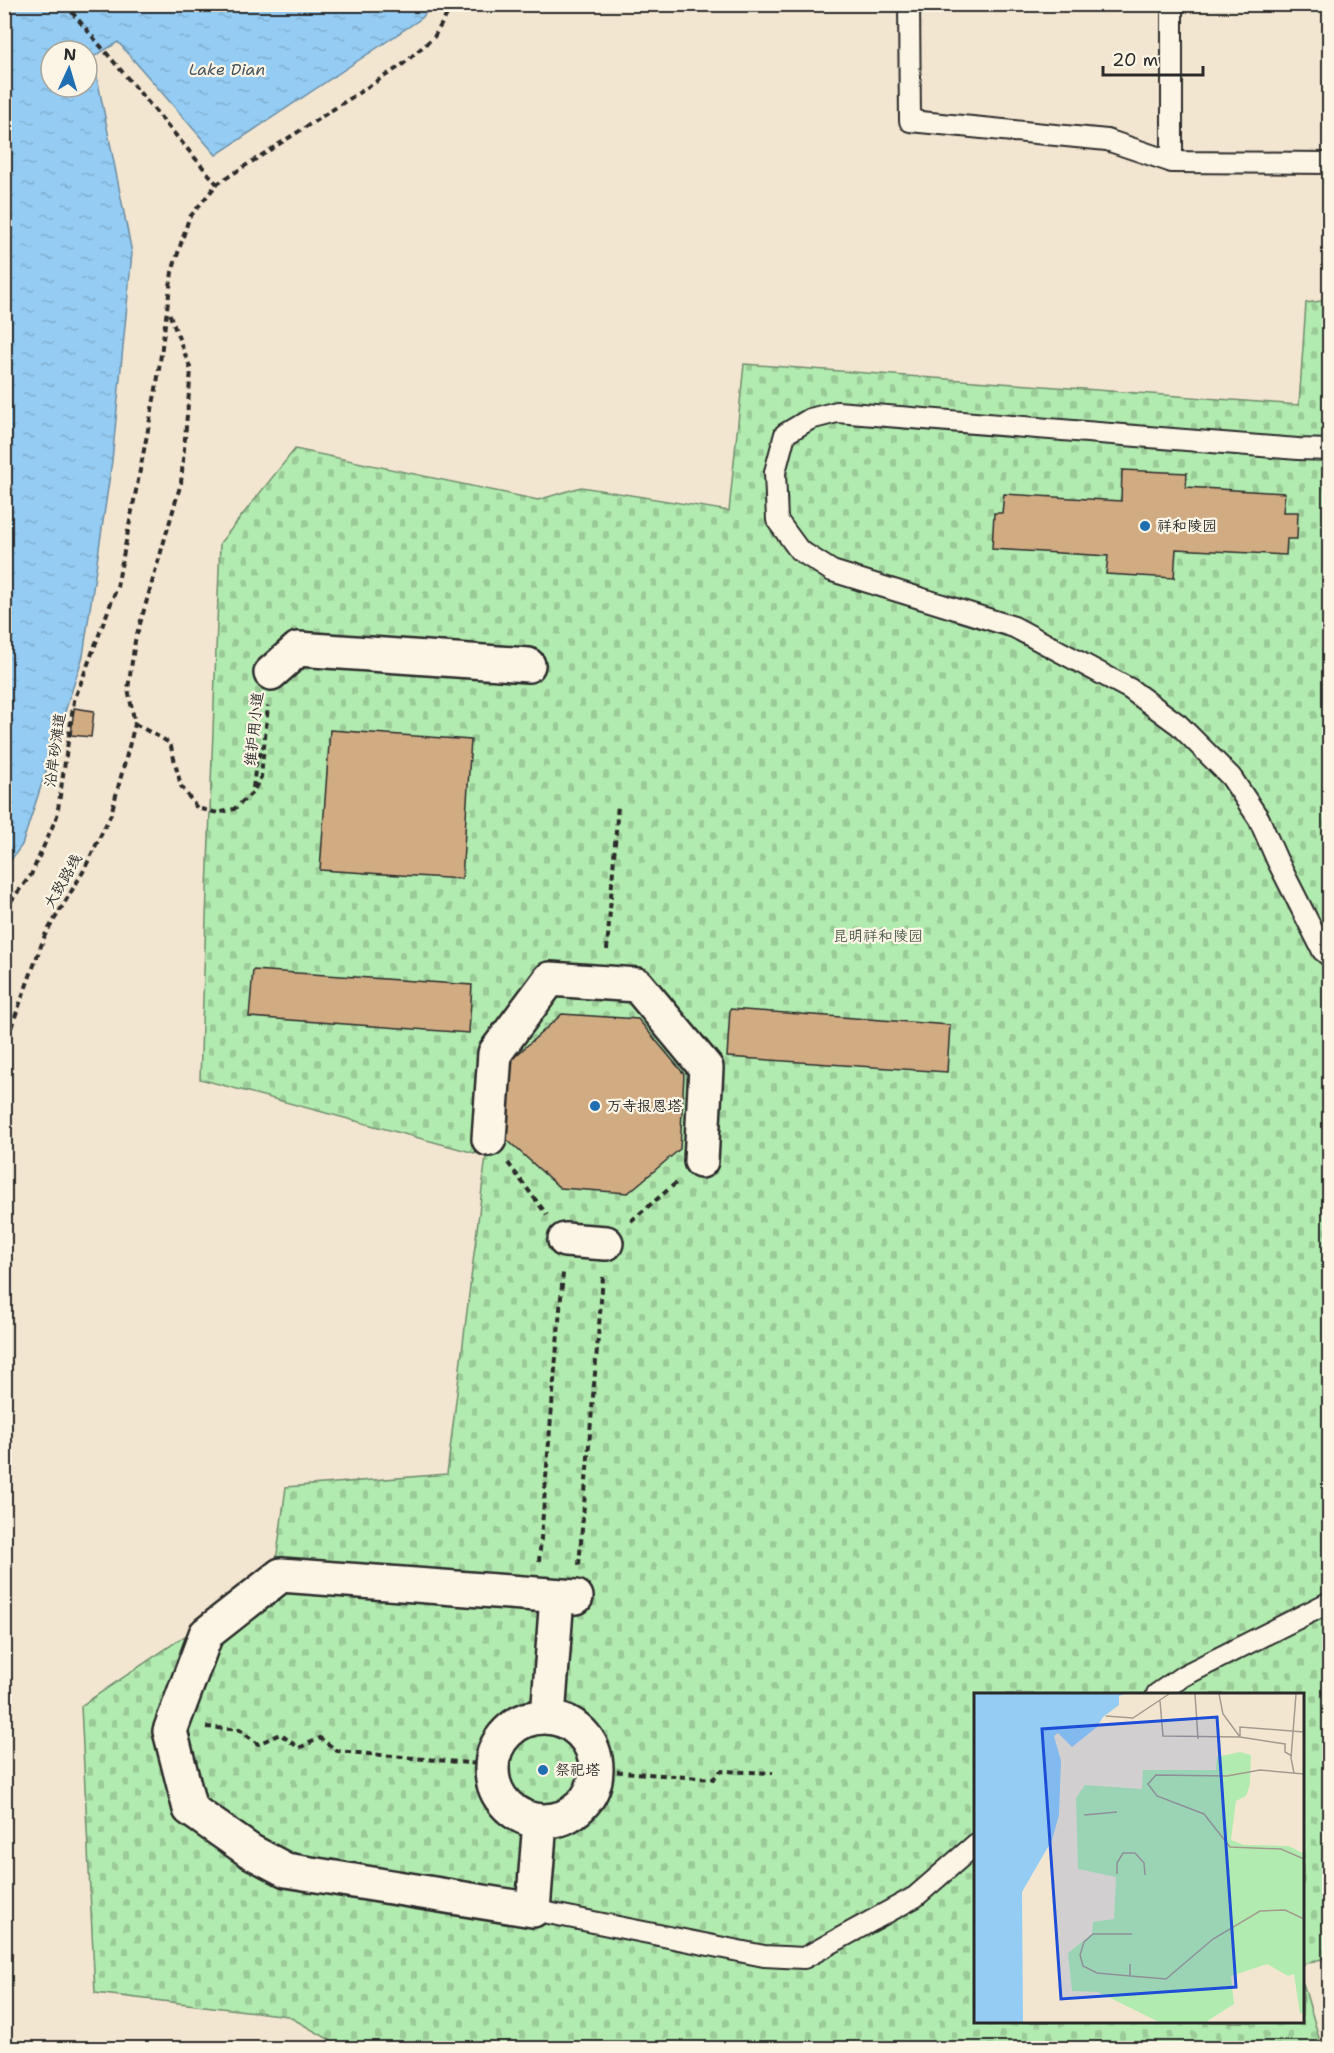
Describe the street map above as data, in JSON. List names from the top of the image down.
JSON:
{
  "streets": {
    "path": ["维护用小道", "沿岸砂滩道", "大致路线"]
  },
  "crossings": [
    ["维护用小道", "大致路线"]
  ],
  "water": ["Lake Dian"],
  "parks": ["昆明祥和陵园"],
  "places": ["祥和陵园", "万寺报恩塔", "祭祀塔"],
  "scale_bar": "20 m",
  "north": "top"
}
